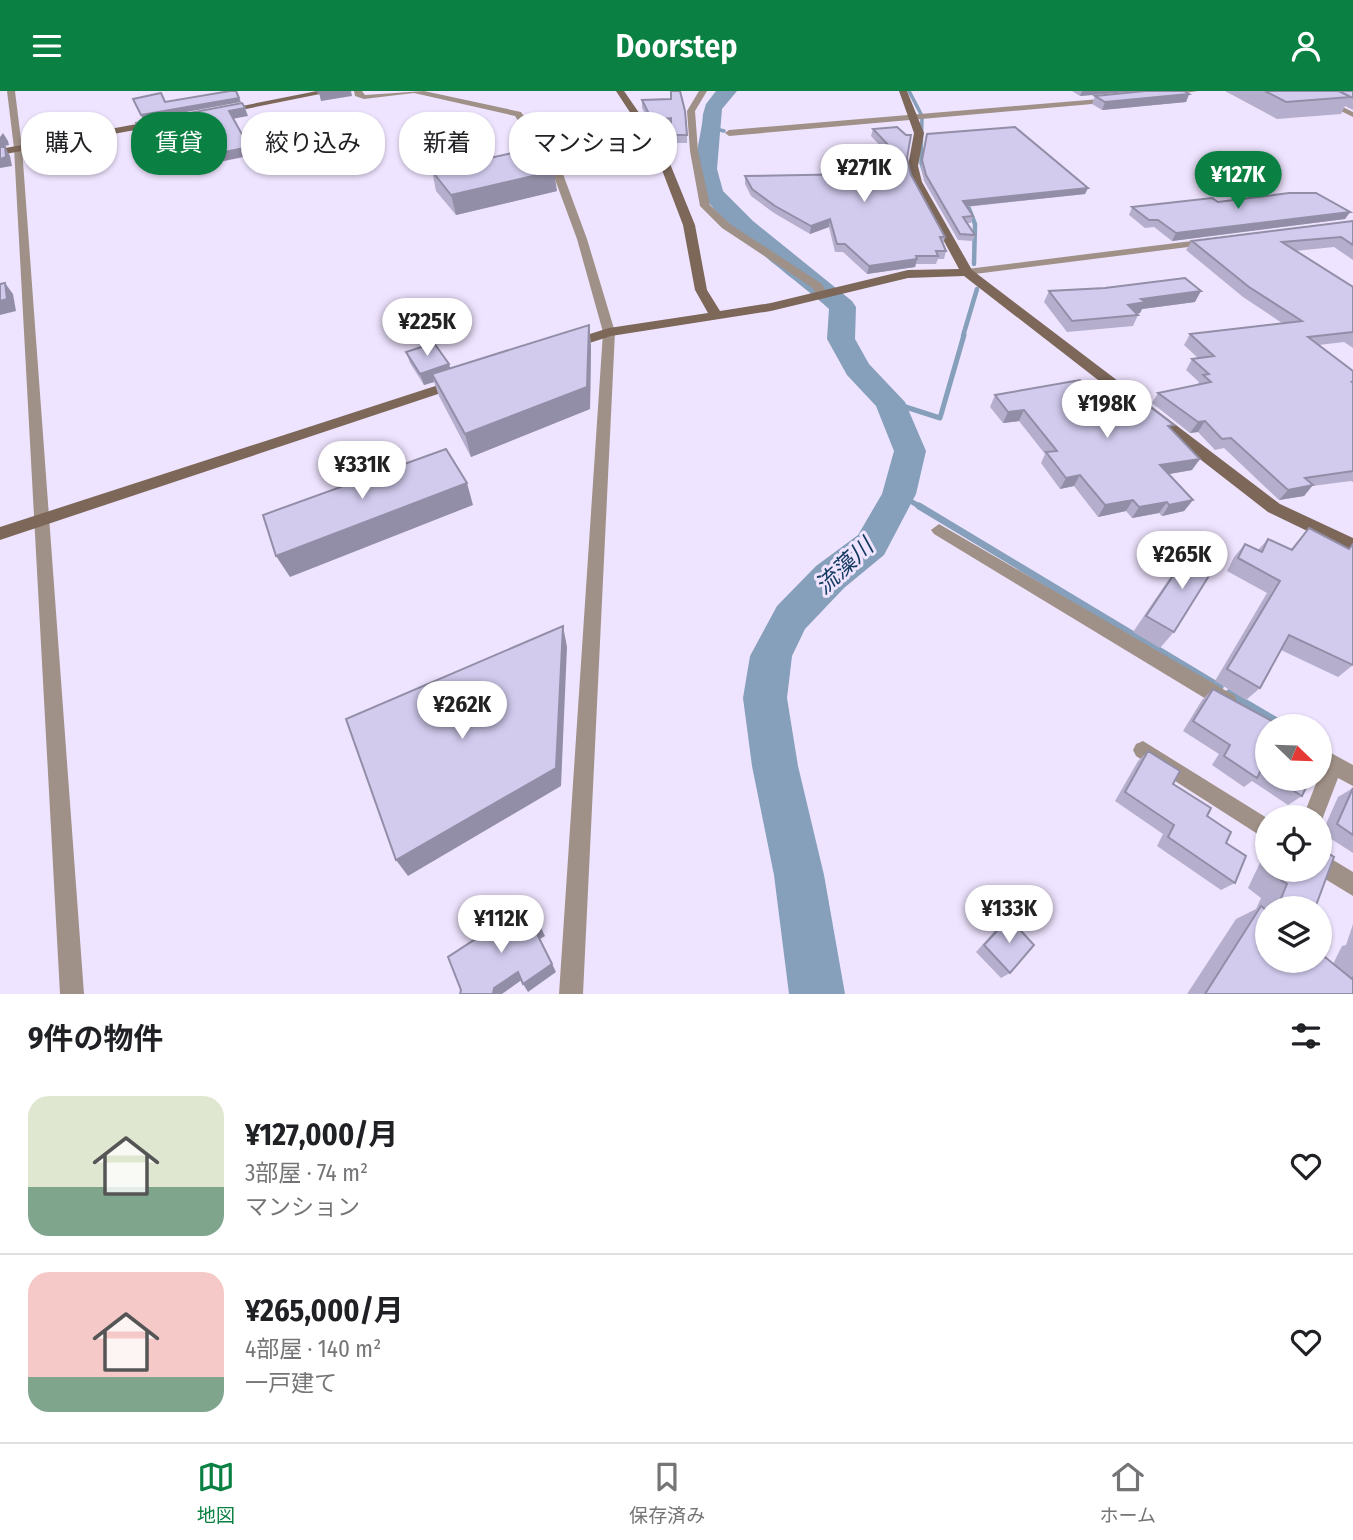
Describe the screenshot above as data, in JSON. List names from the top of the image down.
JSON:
{
  "water": ["流藻川"],
  "north": "bottom right",
  "page": {
    "header": "Doorstep",
    "chip": [
      "購入",
      "賃貸",
      "絞り込み",
      "新着",
      "マンション"
    ],
    "price": [
      "¥271K",
      "¥127K",
      "¥225K",
      "¥198K",
      "¥331K",
      "¥265K",
      "¥262K",
      "¥133K",
      "¥112K"
    ],
    "heading": "9件の物件",
    "list": [
      {
        "name": "¥127,000/月",
        "note": "3部屋 · 74 m² · マンション"
      },
      {
        "name": "¥265,000/月",
        "note": "4部屋 · 140 m² · 一戸建て"
      }
    ],
    "tabs": ["地図", "保存済み", "ホーム"]
  }
}
